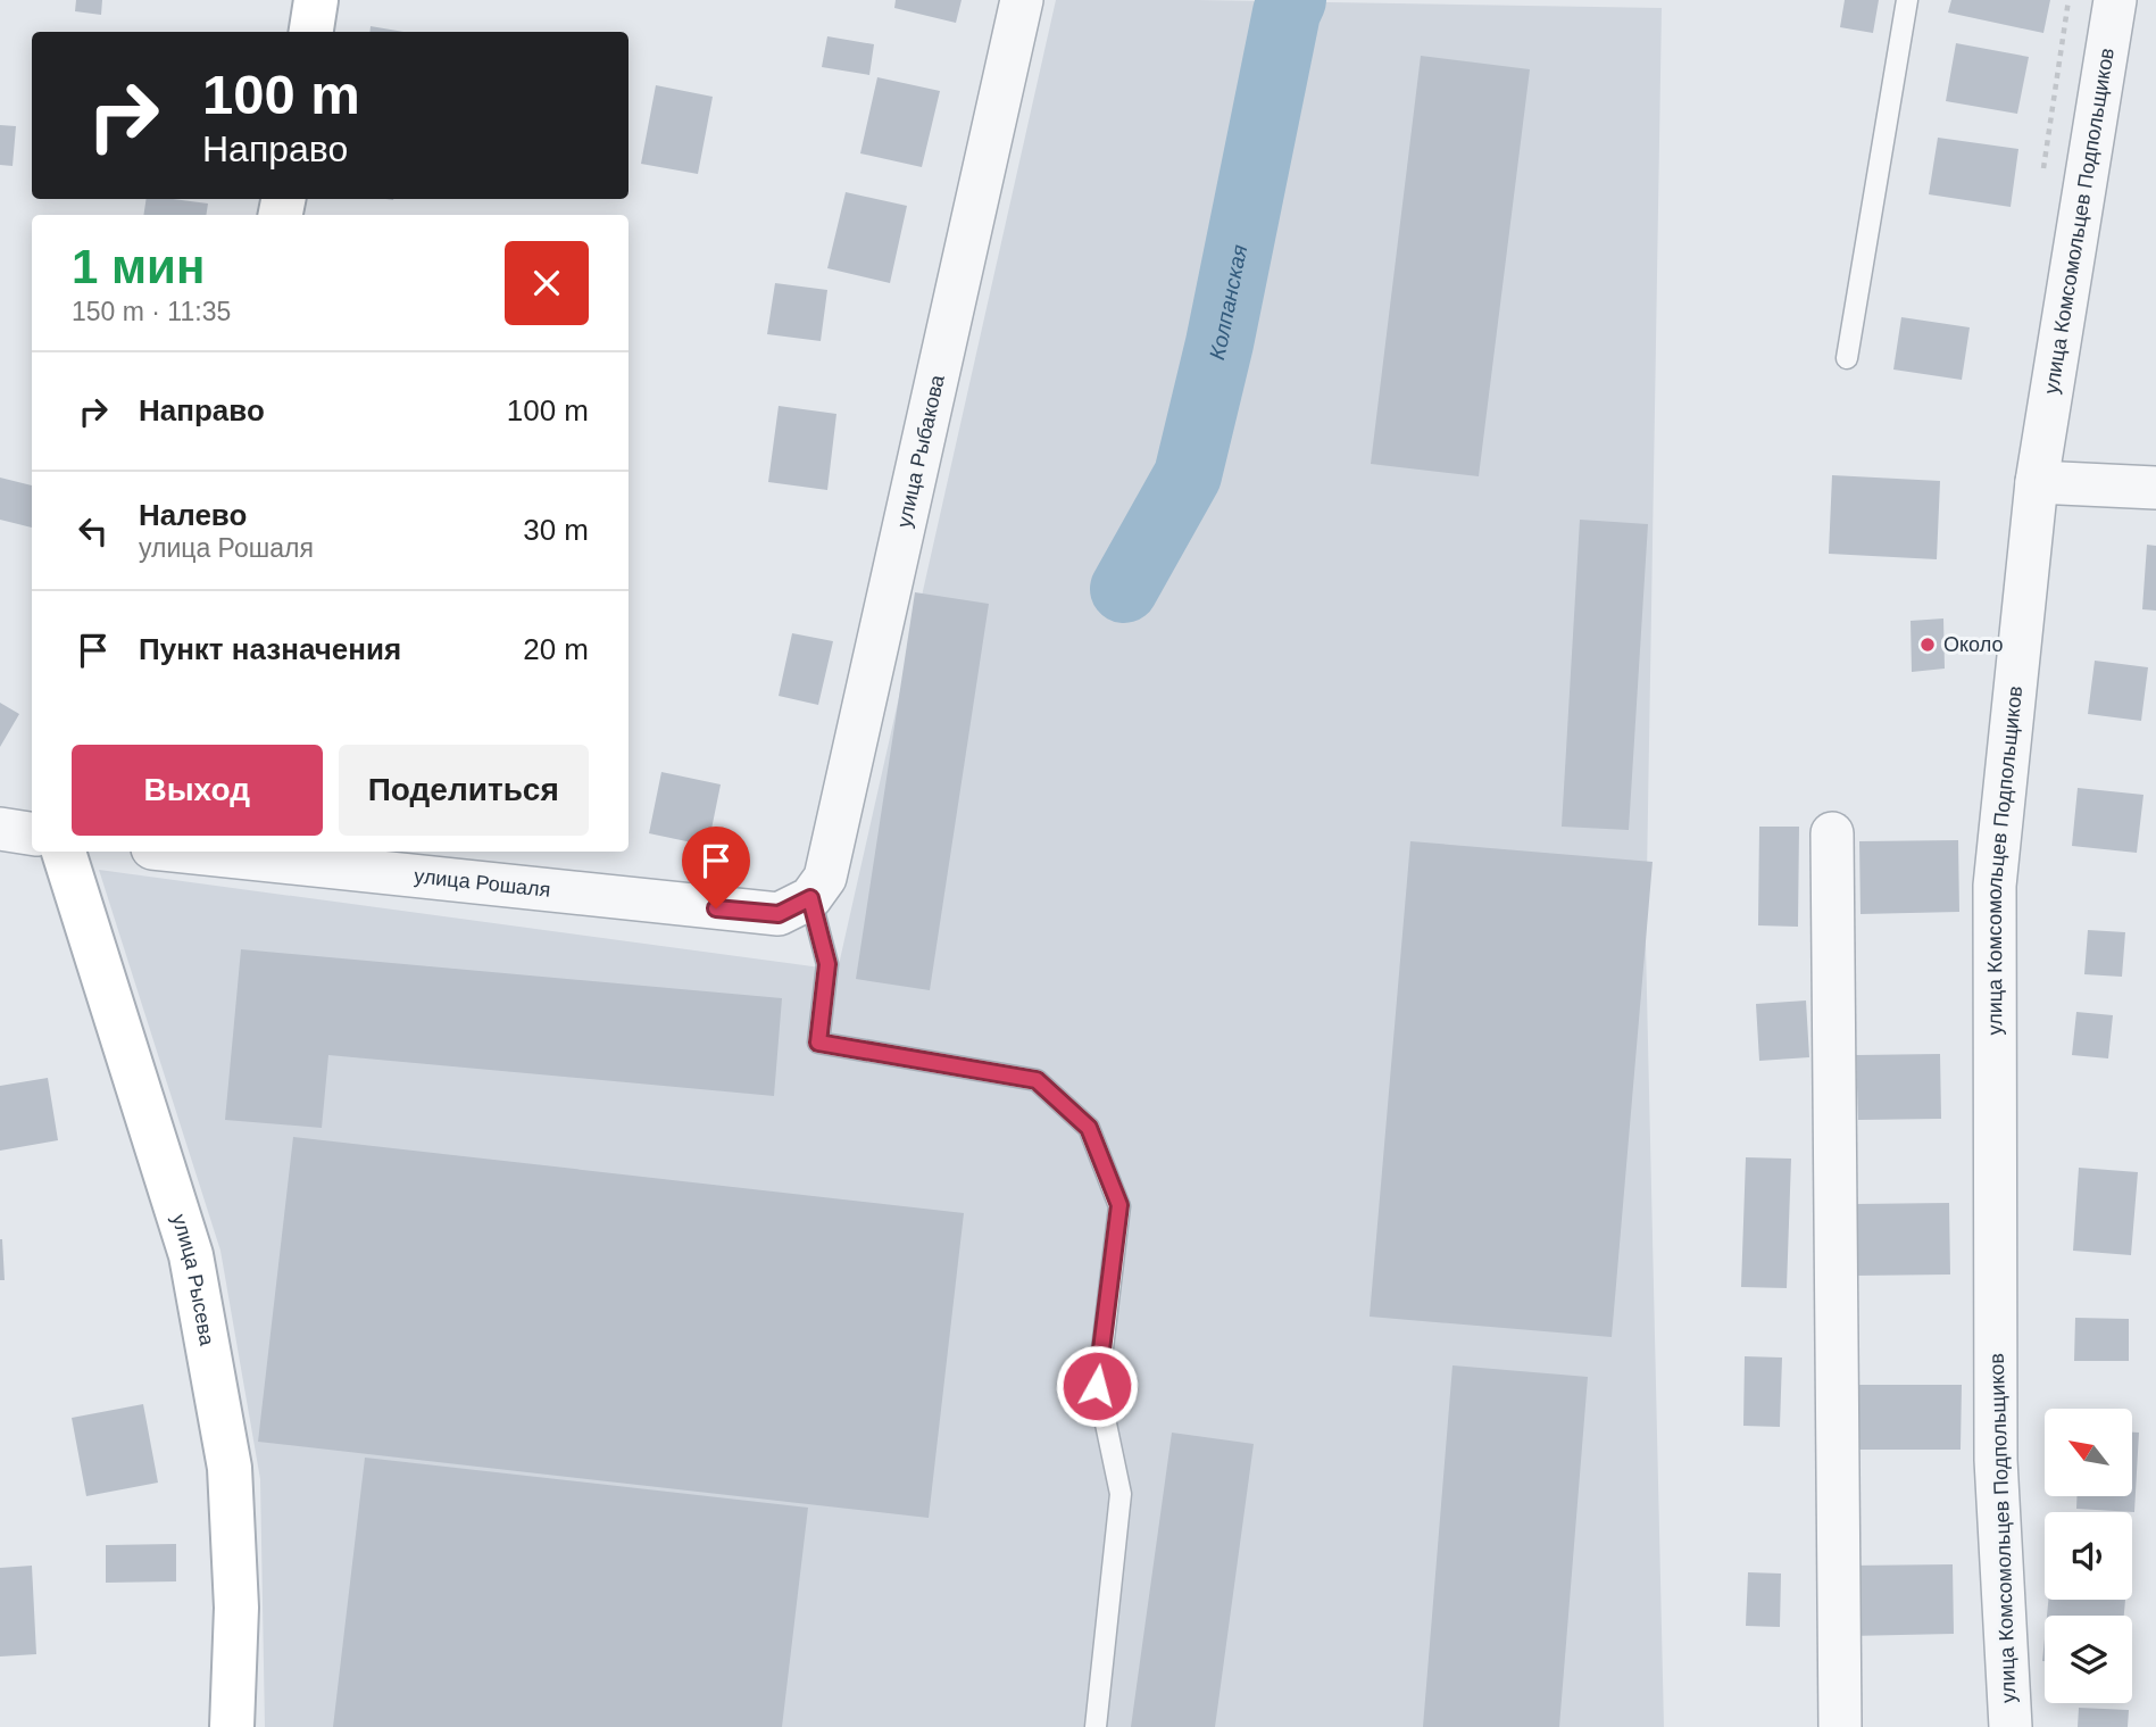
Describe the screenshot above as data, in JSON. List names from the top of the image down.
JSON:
{
  "streets": {
    "main road": ["улица Рысева"],
    "street": ["улица Комсомольцев Подпольщиков", "улица Рыбакова", "улица Рошаля"]
  },
  "crossings": [
    ["улица Рыбакова", "улица Рошаля"]
  ],
  "water": ["Колпанская"],
  "places": ["Около"],
  "north": "top left",
  "page": {
    "turn": ["100 m", "Направо"],
    "heading": ["1 мин", "150 m · 11:35"],
    "list": [
      {
        "name": "Направо",
        "value": "100 m"
      },
      {
        "name": "Налево",
        "note": "улица Рошаля",
        "value": "30 m"
      },
      {
        "name": "Пункт назначения",
        "value": "20 m"
      }
    ],
    "buttons": ["Выход", "Поделиться"]
  }
}
